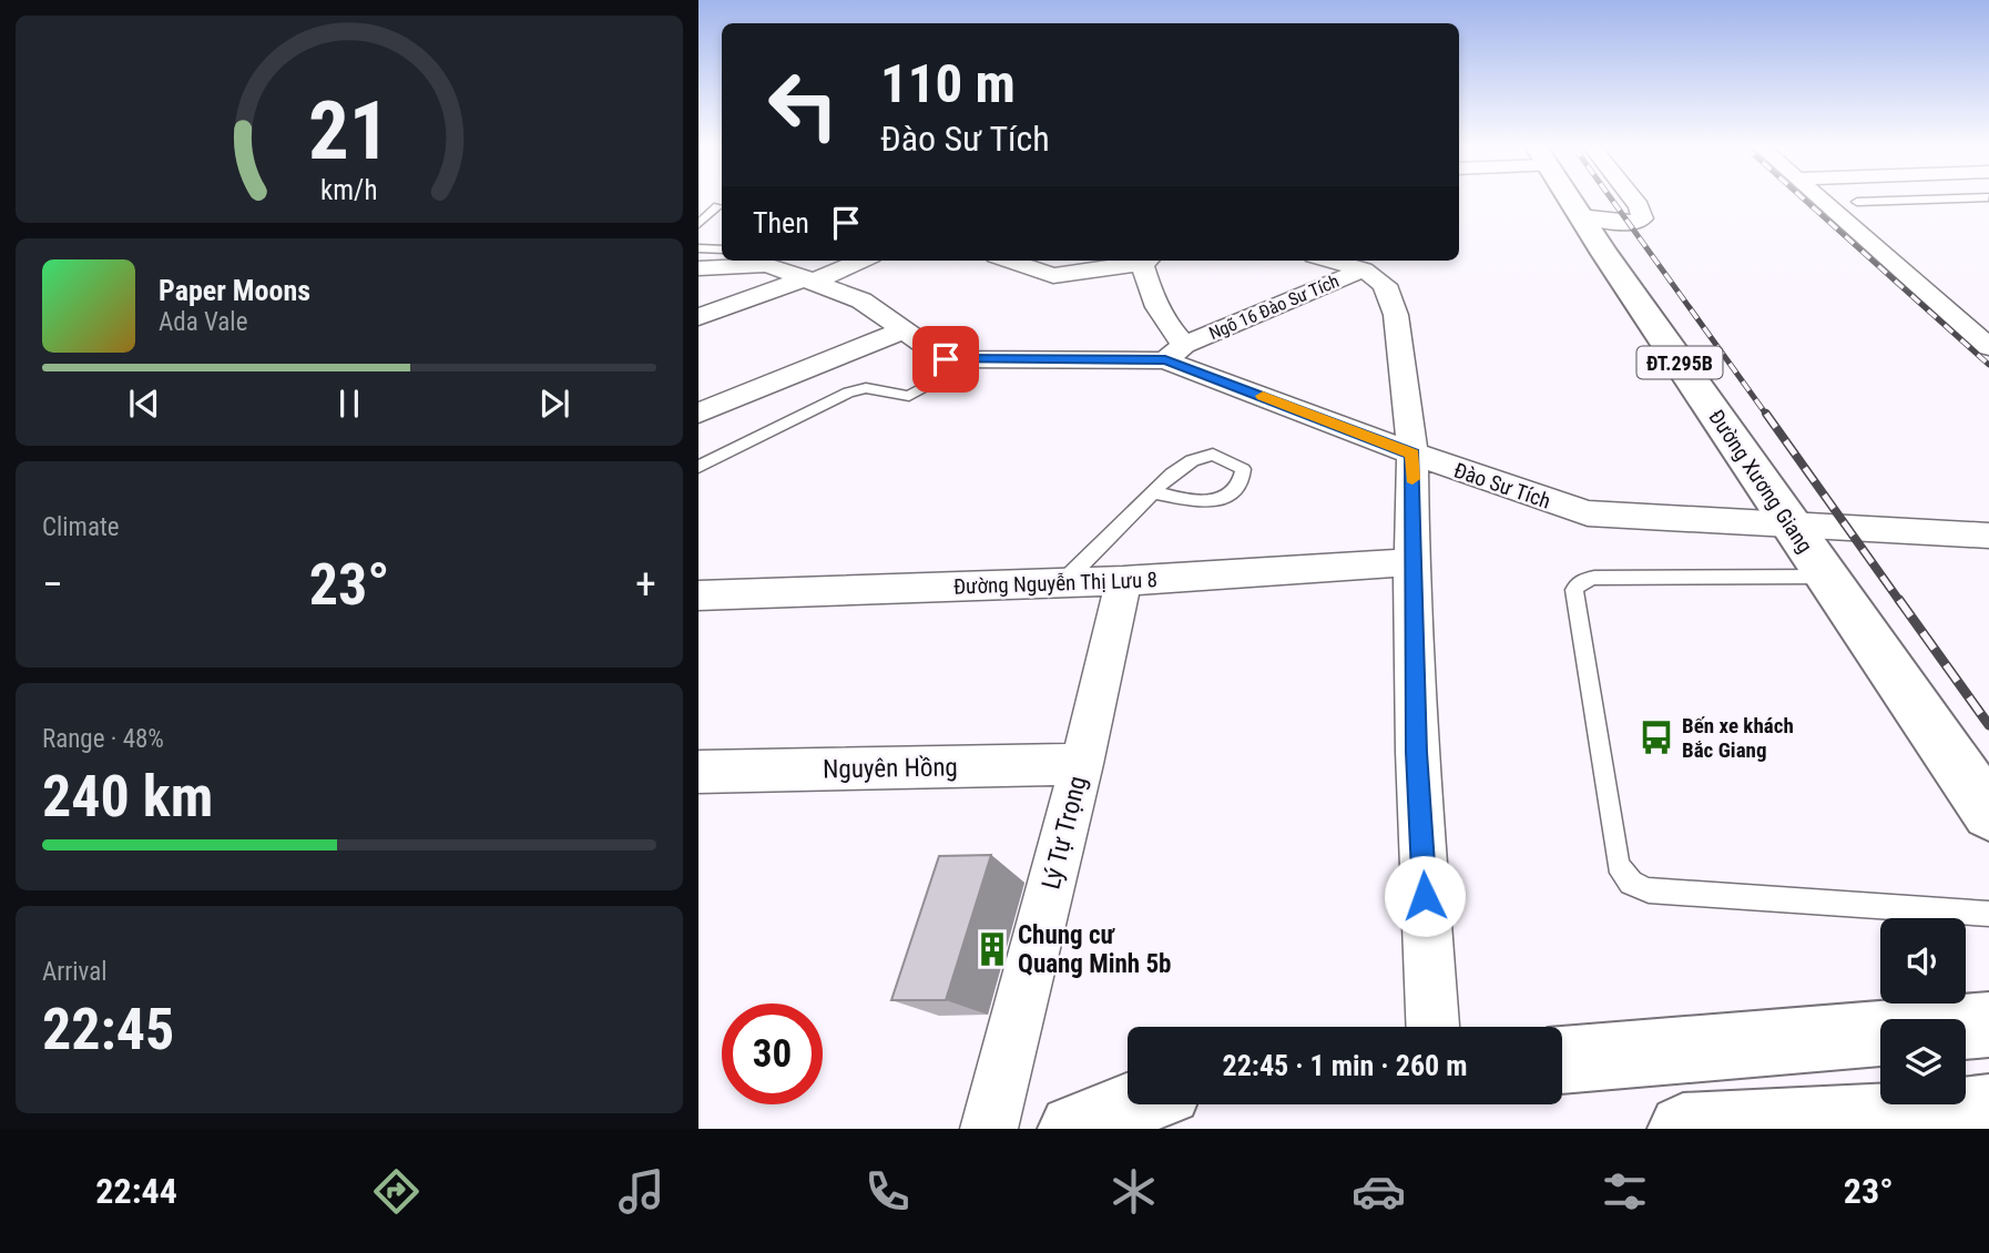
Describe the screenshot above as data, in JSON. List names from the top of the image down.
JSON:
{
  "streets": {
    "main road": ["ĐT.295B", "Đường Xương Giang"],
    "street": [
      "Ngõ 16 Đào Sư Tích",
      "Đào Sư Tích",
      "Đường Nguyễn Thị Lưu 8",
      "Nguyên Hồng",
      "Lý Tự Trọng"
    ]
  },
  "crossings": [
    ["Ngõ 16 Đào Sư Tích", "Đào Sư Tích"],
    ["Đường Xương Giang", "Đào Sư Tích"],
    ["Đường Nguyễn Thị Lưu 8", "Lý Tự Trọng"],
    ["Nguyên Hồng", "Lý Tự Trọng"]
  ],
  "places": {
    "bus stop": ["Bến xe khách Bắc Giang"],
    "building": ["Chung cư Quang Minh 5b"]
  },
  "page": {
    "turn": ["110 m", "Đào Sư Tích"],
    "then": "Then",
    "song": ["Paper Moons", "Ada Vale"],
    "tile": [
      "Climate",
      ["Range · 48%", "240 km"],
      ["Arrival", "22:45"]
    ],
    "heat": ["−", "23°", "+"],
    "limit": "30",
    "trip": "22:45 · 1 min · 260 m",
    "tabs": ["22:44", "23°"],
    "gauge": ["21", "km/h"]
  }
}
